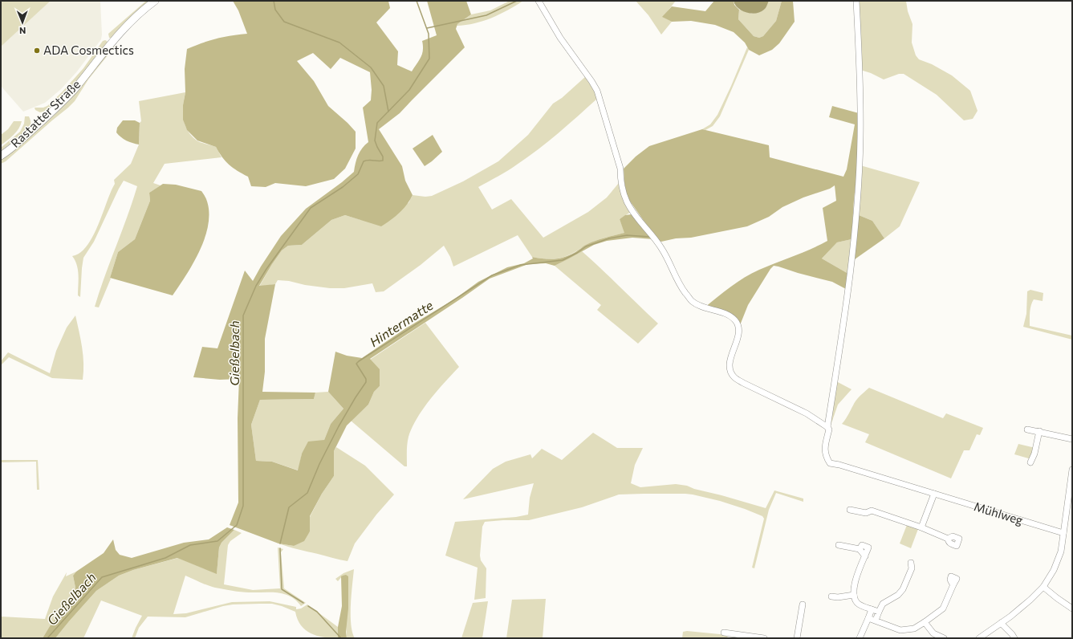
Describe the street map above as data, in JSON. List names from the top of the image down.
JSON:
{
  "streets": {
    "main road": ["Rastatter Straße"],
    "street": ["Mühlweg"]
  },
  "water": ["Hintermatte", "Gießelbach"],
  "places": ["ADA Cosmectics"],
  "north": "bottom"
}
